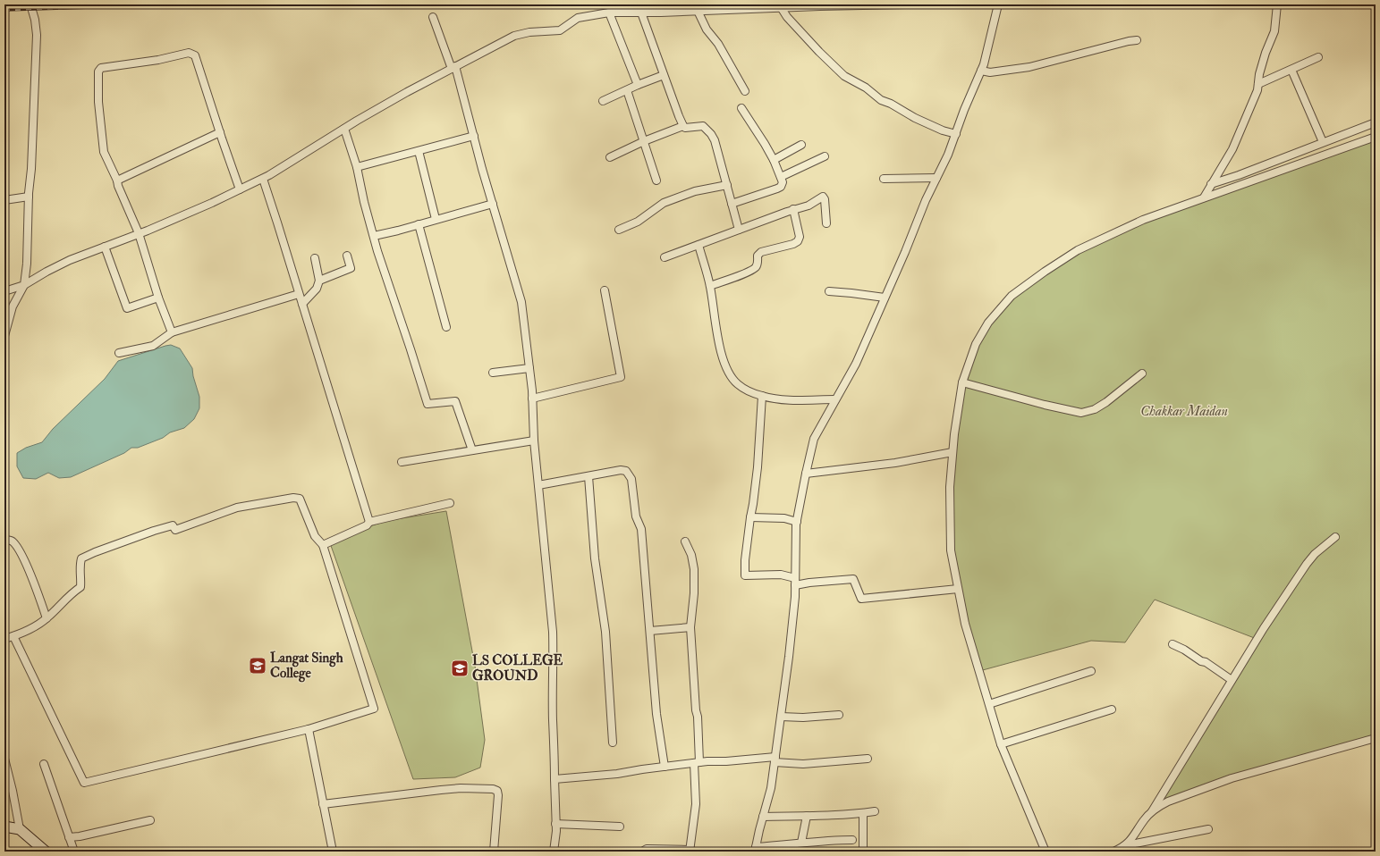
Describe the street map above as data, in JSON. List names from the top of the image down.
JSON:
{
  "parks": ["Chakkar Maidan"],
  "places": {
    "school or university": ["Langat Singh College", "LS COLLEGE GROUND"]
  }
}
